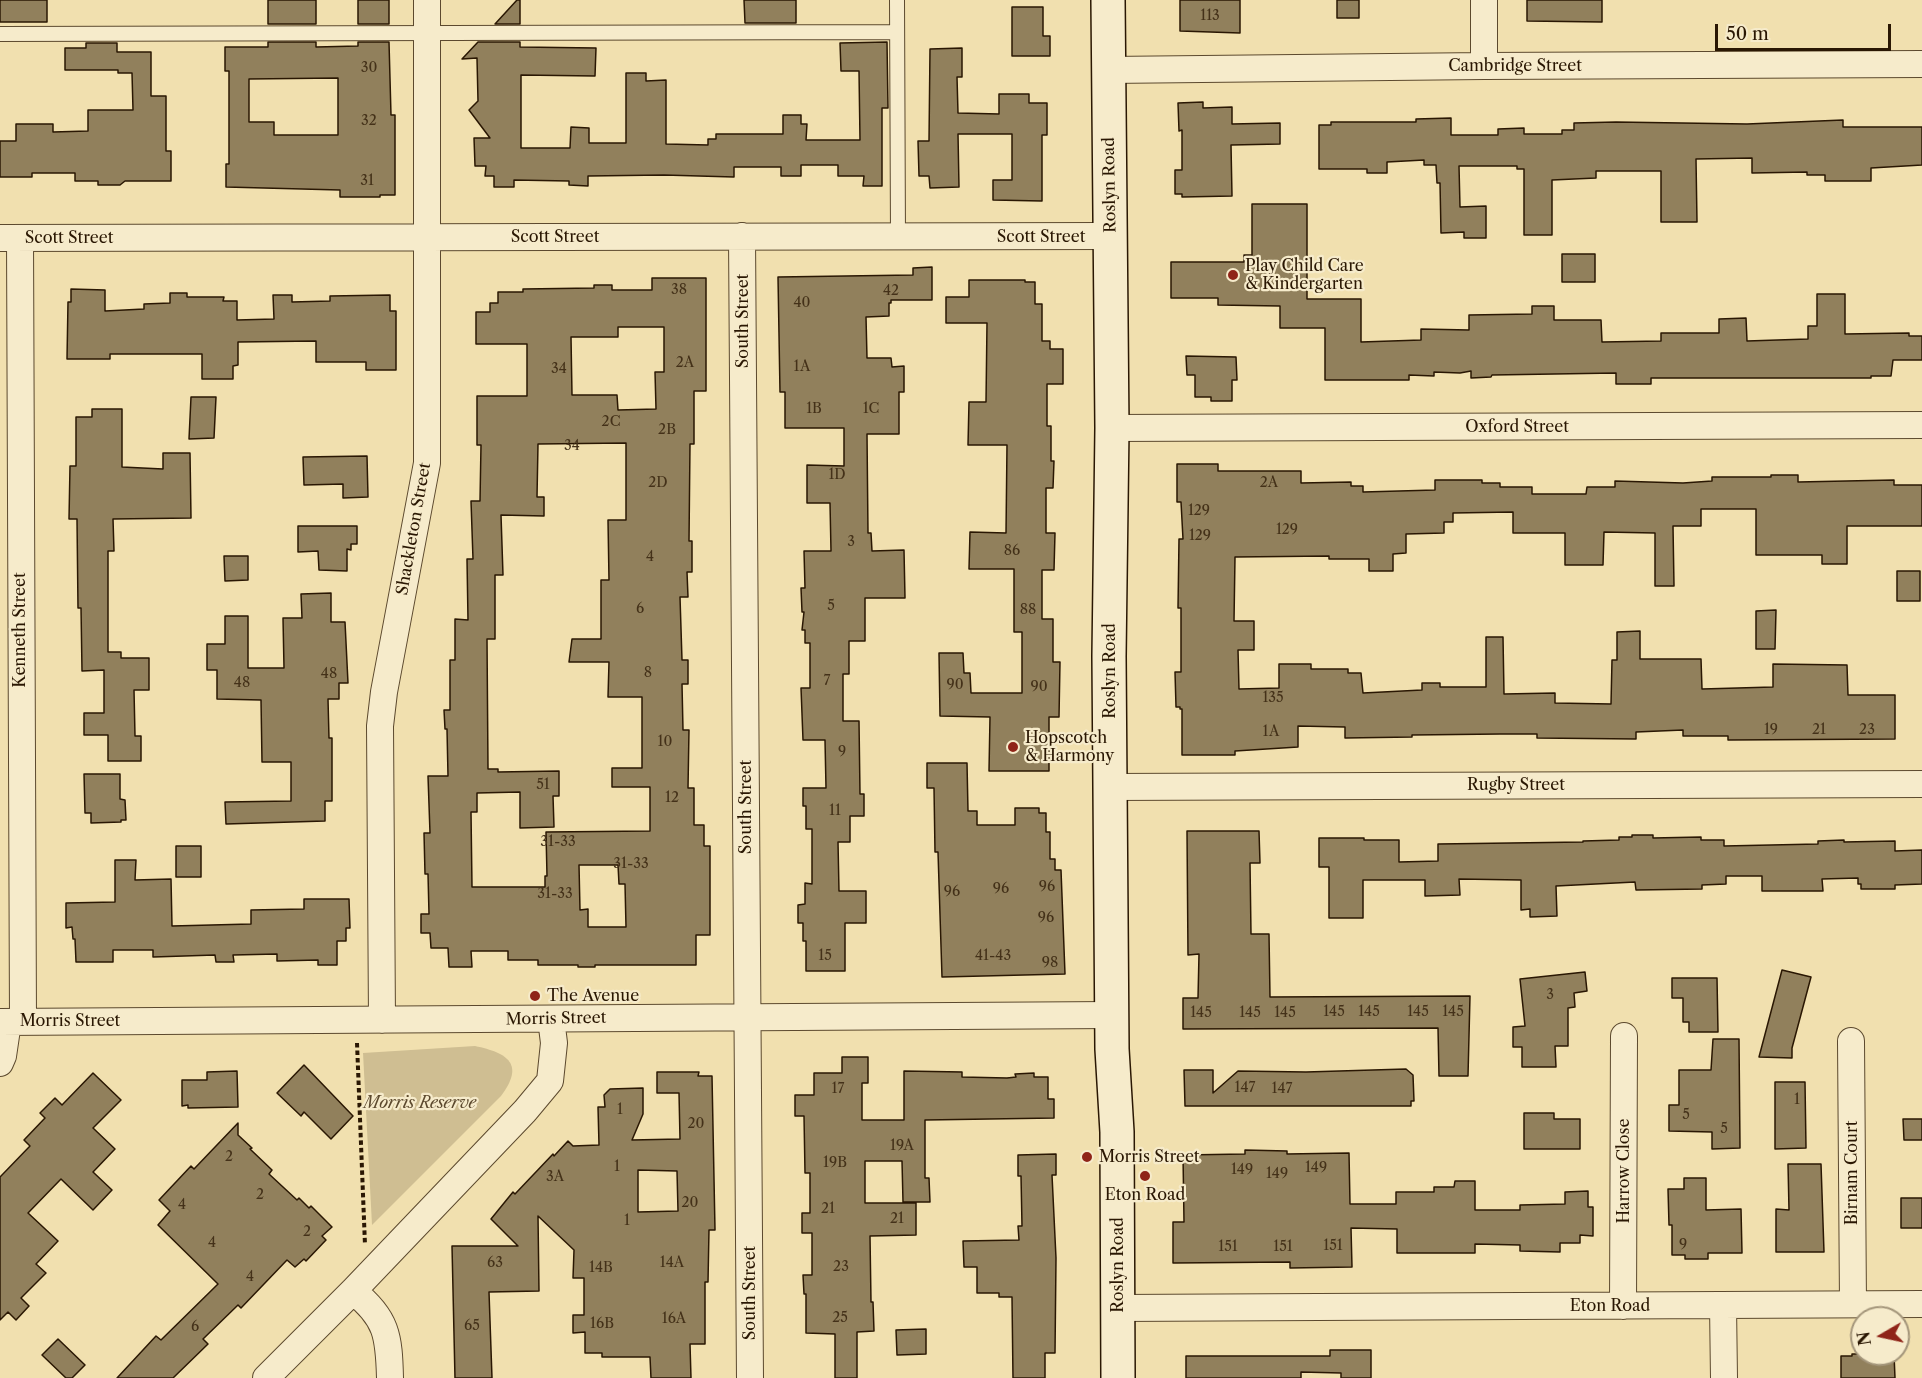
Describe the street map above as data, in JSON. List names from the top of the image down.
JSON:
{
  "streets": {
    "street": [
      "Cambridge Street",
      "Roslyn Road",
      "Scott Street",
      "South Street",
      "Oxford Street",
      "Shackleton Street",
      "Kenneth Street",
      "Rugby Street",
      "Morris Street",
      "Harrow Close",
      "Birnam Court",
      "Eton Road"
    ]
  },
  "crossings": [
    ["Cambridge Street", "Roslyn Road"],
    ["Roslyn Road", "Scott Street"],
    ["Roslyn Road", "Oxford Street"],
    ["Roslyn Road", "Rugby Street"],
    ["Roslyn Road", "Morris Street"],
    ["Roslyn Road", "Eton Road"],
    ["Scott Street", "South Street"],
    ["Scott Street", "Shackleton Street"],
    ["Scott Street", "Kenneth Street"],
    ["South Street", "Morris Street"],
    ["Shackleton Street", "Morris Street"],
    ["Kenneth Street", "Morris Street"],
    ["Harrow Close", "Eton Road"],
    ["Birnam Court", "Eton Road"]
  ],
  "parks": ["Morris Reserve"],
  "places": [
    "Play Child Care & Kindergarten",
    "Hopscotch & Harmony",
    "The Avenue",
    "Morris Street",
    "Eton Road"
  ],
  "house_numbers": [
    "113",
    "30",
    "32",
    "31",
    "38",
    "42",
    "40",
    "2A",
    "1A",
    "34",
    "1B",
    "1C",
    "2C",
    "2B",
    "34",
    "1D",
    "2D",
    "2A",
    "129",
    "129",
    "129",
    "3",
    "86",
    "4",
    "5",
    "6",
    "88",
    "8",
    "48",
    "7",
    "48",
    "90",
    "90",
    "135",
    "19",
    "21",
    "23",
    "1A",
    "10",
    "9",
    "51",
    "12",
    "11",
    "31-33",
    "31-33",
    "96",
    "96",
    "96",
    "31-33",
    "96",
    "15",
    "41-43",
    "98",
    "3",
    "145",
    "145",
    "145",
    "145",
    "145",
    "145",
    "145",
    "147",
    "17",
    "147",
    "1",
    "1",
    "5",
    "20",
    "5",
    "19A",
    "2",
    "19B",
    "1",
    "149",
    "149",
    "149",
    "3A",
    "2",
    "20",
    "4",
    "21",
    "21",
    "1",
    "2",
    "4",
    "9",
    "151",
    "151",
    "151",
    "63",
    "14A",
    "23",
    "14B",
    "4",
    "25",
    "16A",
    "16B",
    "65",
    "6"
  ],
  "scale_bar": "50 m",
  "north": "left"
}
